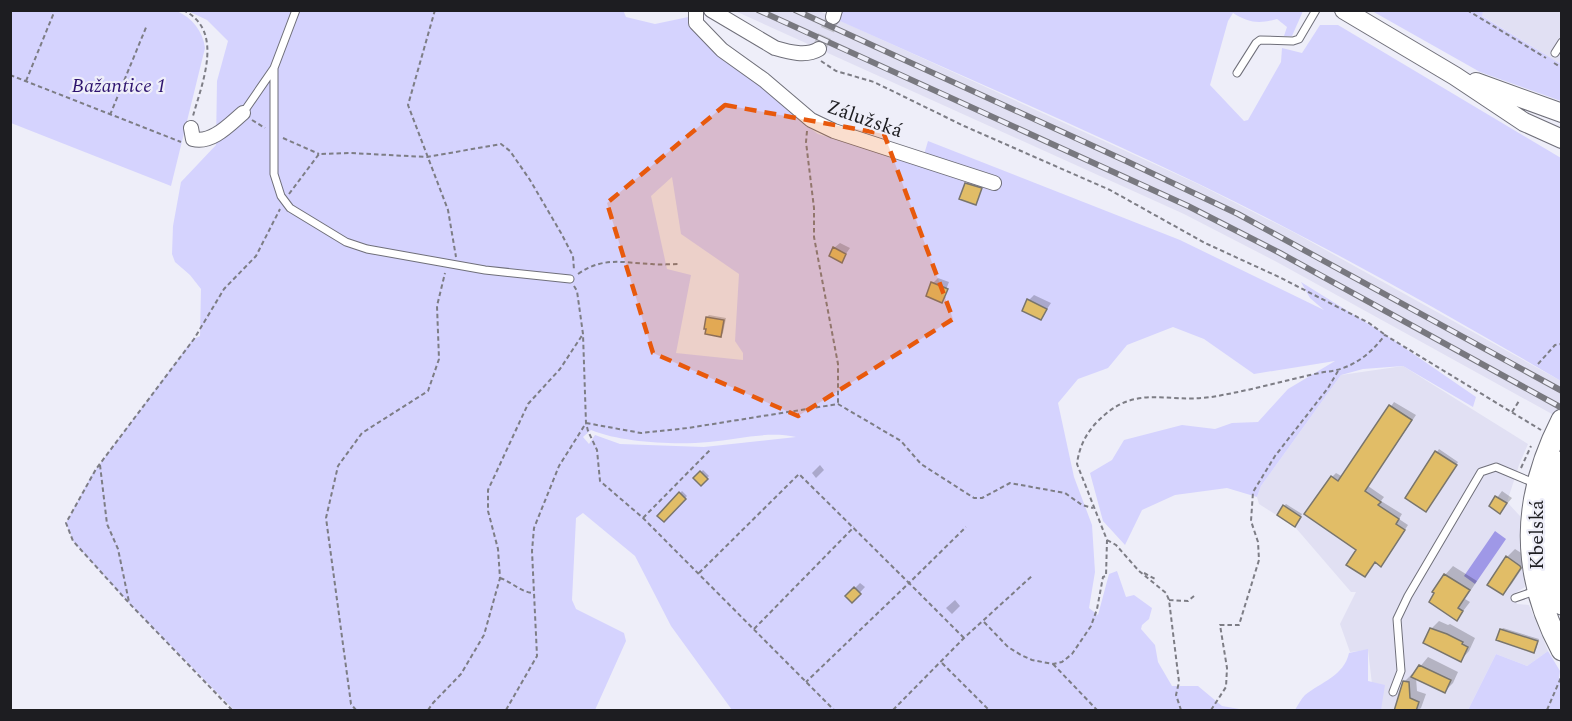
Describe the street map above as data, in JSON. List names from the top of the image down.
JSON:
{
  "streets": {
    "main road": ["Kbelská"],
    "street": ["Zálužská"]
  },
  "parks": ["Bažantice 1"]
}
